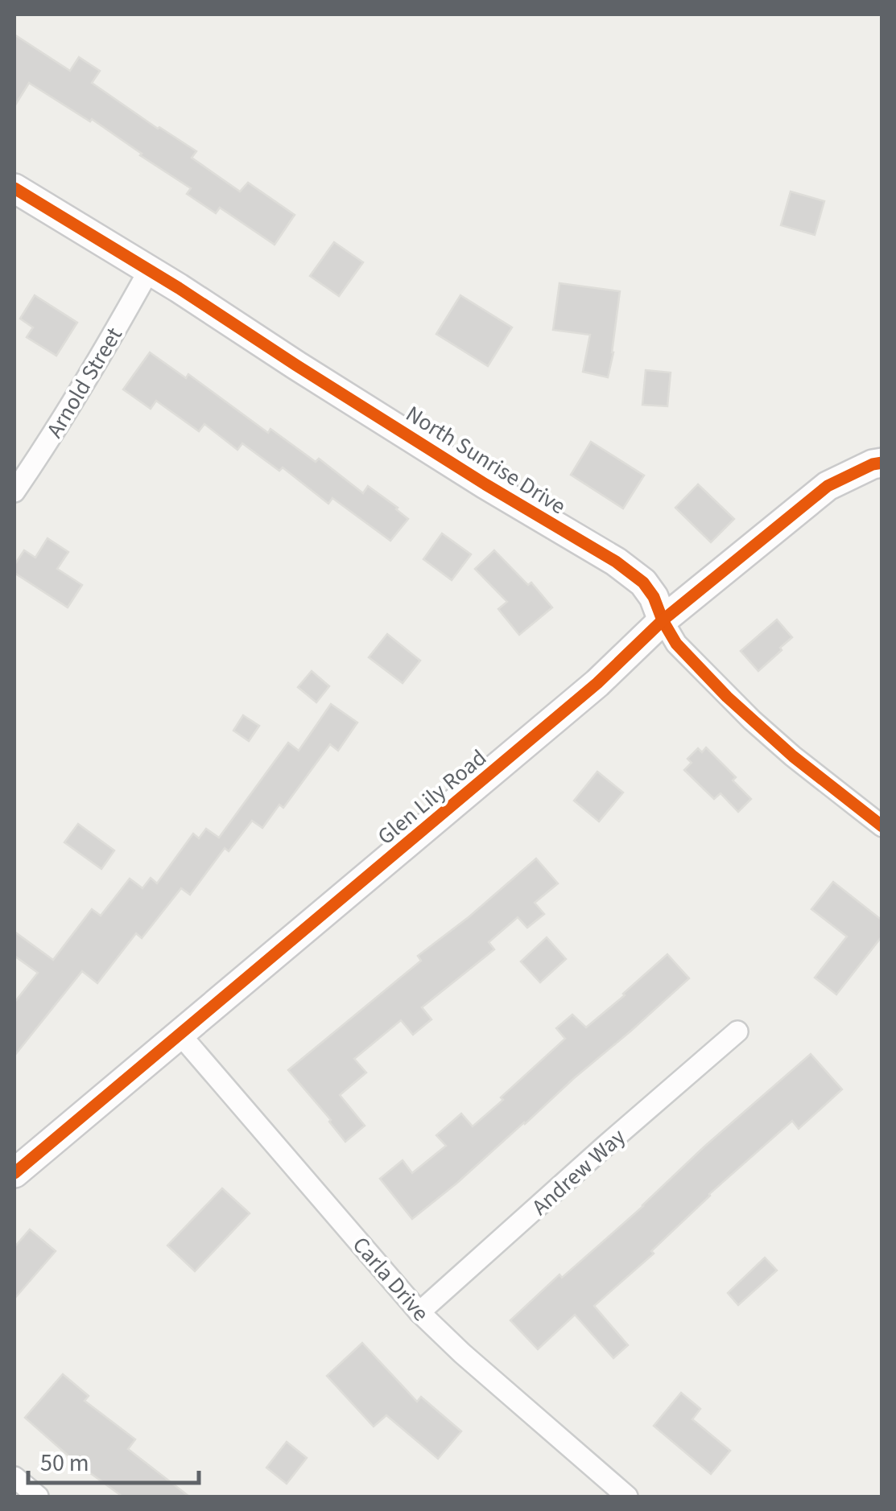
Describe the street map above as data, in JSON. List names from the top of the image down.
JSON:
{
  "streets": {
    "street": [
      "Arnold Street",
      "North Sunrise Drive",
      "Glen Lily Road",
      "Andrew Way",
      "Carla Drive"
    ]
  },
  "crossings": [
    ["Arnold Street", "North Sunrise Drive"],
    ["North Sunrise Drive", "Glen Lily Road"],
    ["Glen Lily Road", "Carla Drive"],
    ["Andrew Way", "Carla Drive"]
  ],
  "scale_bar": "50 m"
}
